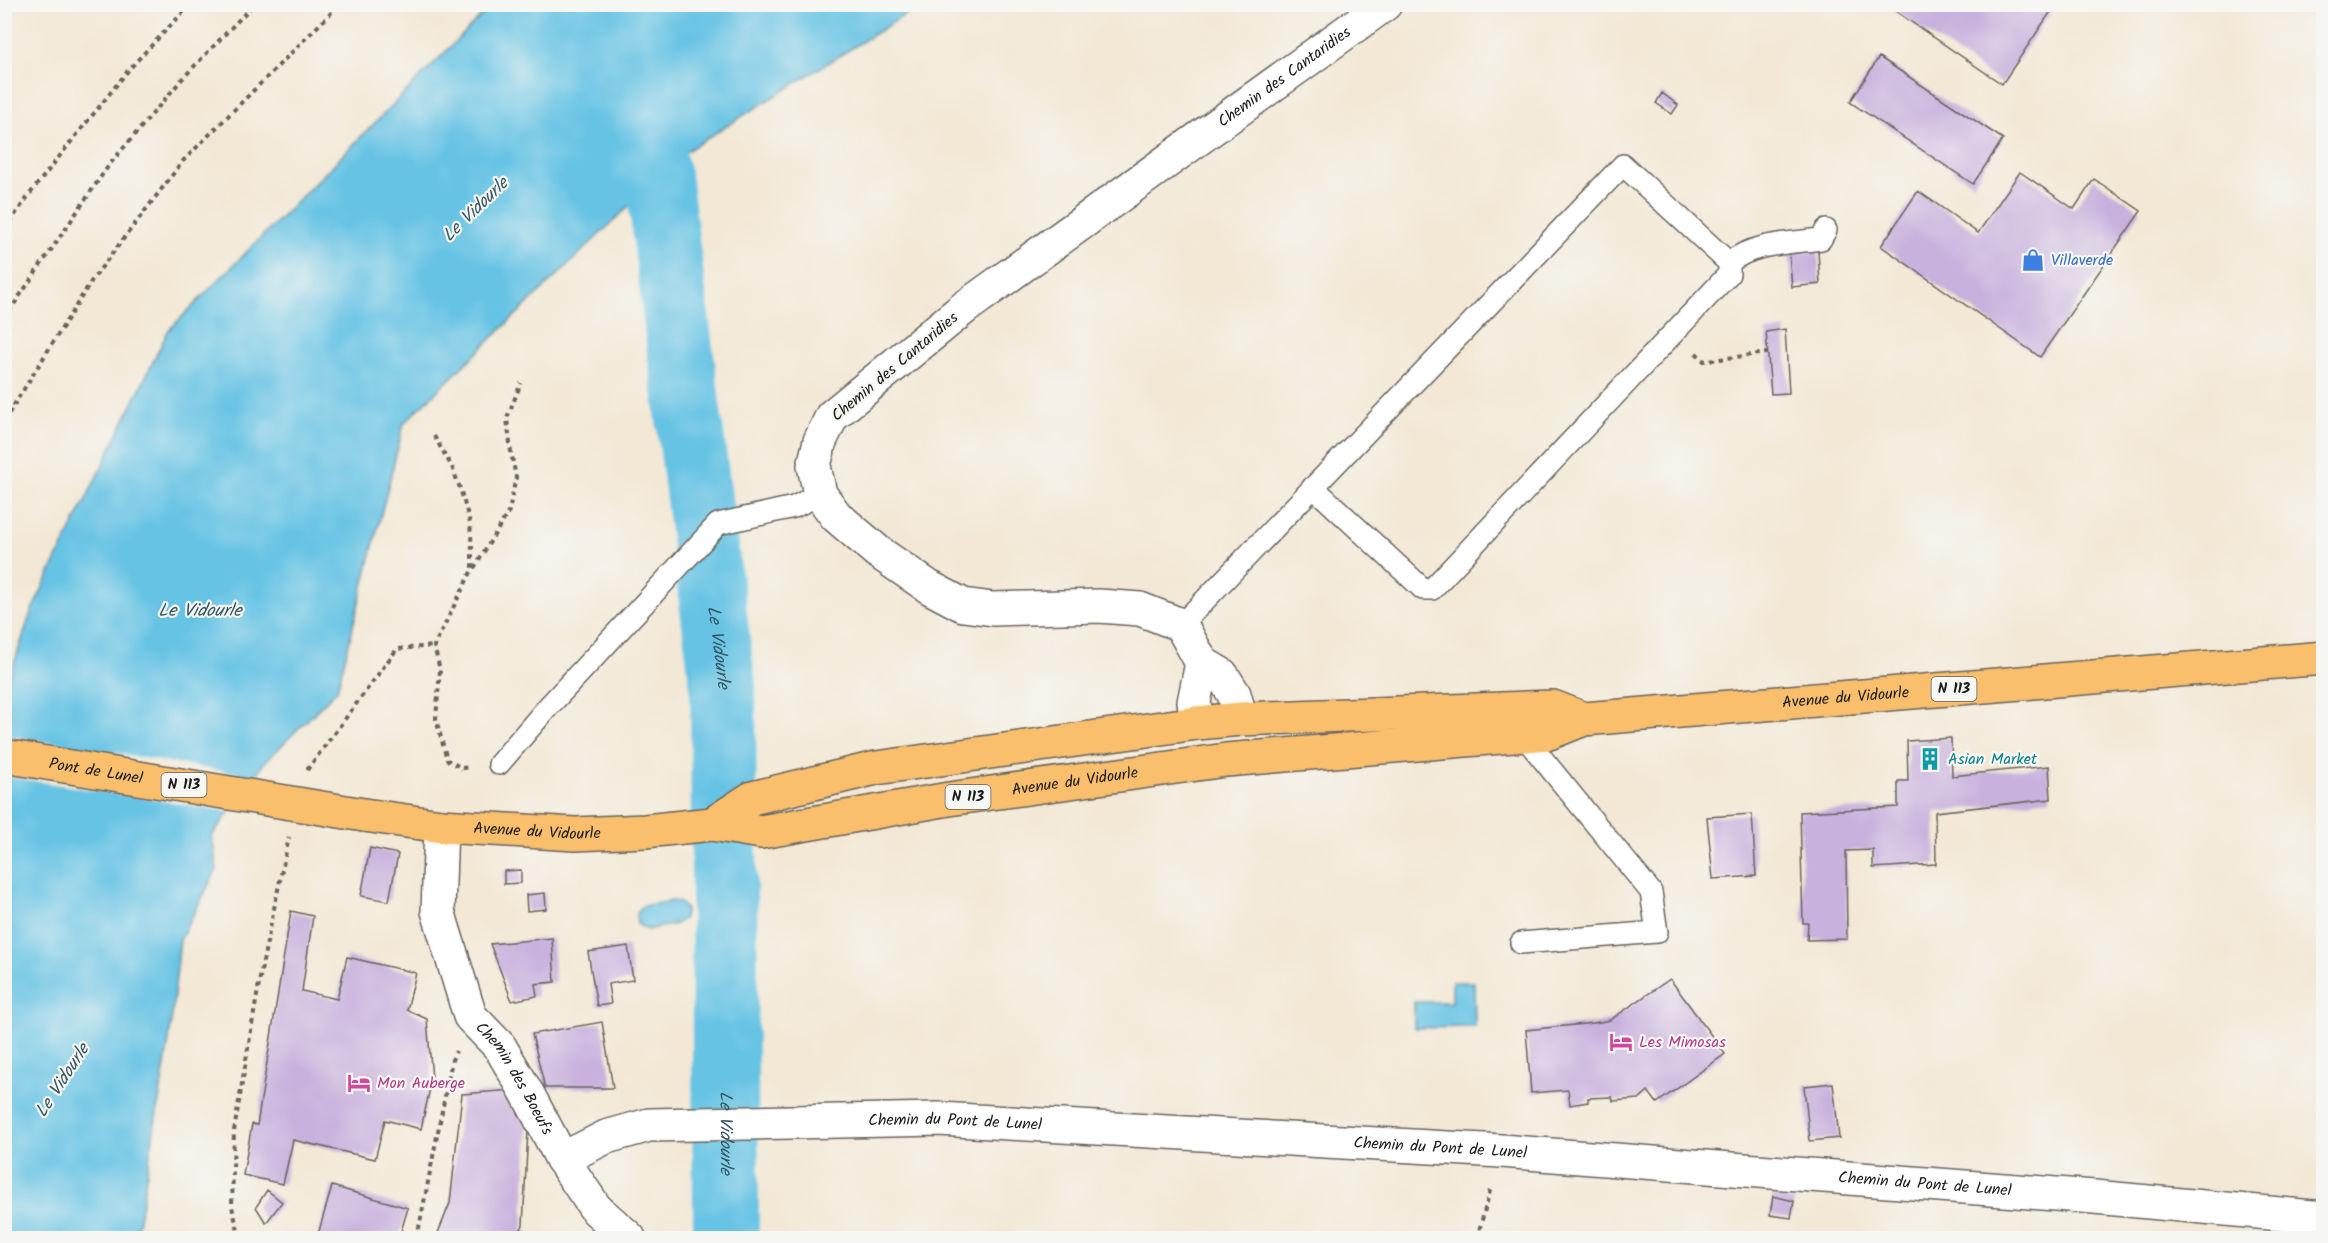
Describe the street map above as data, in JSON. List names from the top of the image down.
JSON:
{
  "streets": {
    "main road": ["N 113", "Avenue du Vidourle", "Pont de Lunel"],
    "street": ["Chemin des Cantaridies", "Chemin des Boeufs", "Chemin du Pont de Lunel"]
  },
  "crossings": [
    ["Avenue du Vidourle", "Pont de Lunel"],
    ["Avenue du Vidourle", "Chemin des Boeufs"],
    ["Chemin des Boeufs", "Chemin du Pont de Lunel"]
  ],
  "water": ["Le Vidourle"],
  "places": {
    "shop": ["Villaverde"],
    "building": ["Asian Market"],
    "hotel": ["Les Mimosas", "Mon Auberge"]
  }
}
